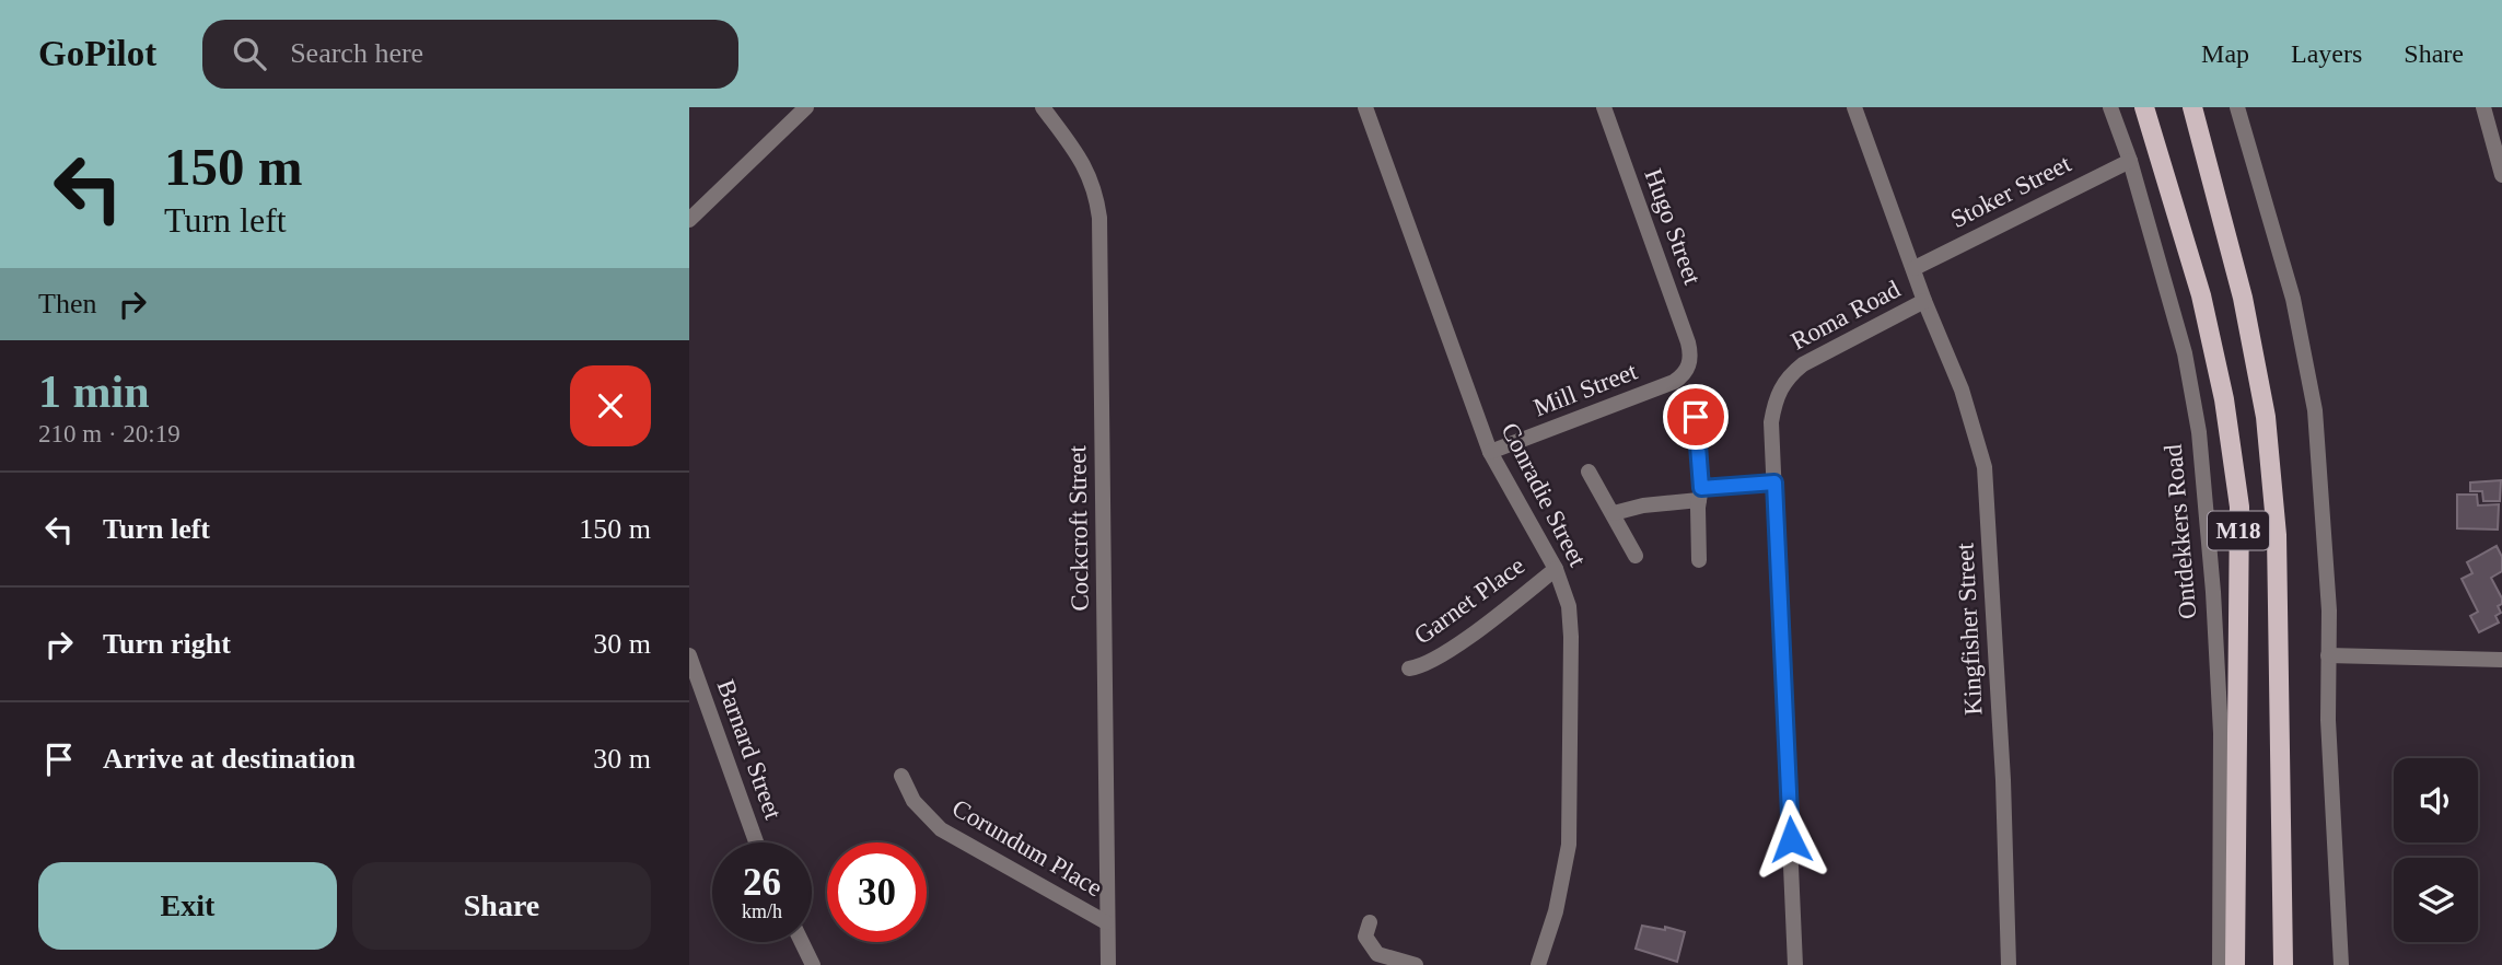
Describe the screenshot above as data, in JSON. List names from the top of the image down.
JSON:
{
  "streets": {
    "main road": ["M18", "Ontdekkers Road"],
    "street": [
      "Stoker Street",
      "Hugo Street",
      "Roma Road",
      "Mill Street",
      "Conradie Street",
      "Cockcroft Street",
      "Garnet Place",
      "Kingfisher Street",
      "Barnard Street",
      "Corundum Place"
    ]
  },
  "crossings": [
    ["Stoker Street", "Ontdekkers Road"],
    ["Stoker Street", "Kingfisher Street"],
    ["Hugo Street", "Mill Street"],
    ["Roma Road", "Kingfisher Street"],
    ["Mill Street", "Conradie Street"],
    ["Conradie Street", "Garnet Place"],
    ["Cockcroft Street", "Corundum Place"]
  ],
  "page": {
    "header": "GoPilot",
    "search": "Search here",
    "nav": ["Map", "Layers", "Share"],
    "turn": ["150 m", "Turn left"],
    "then": "Then",
    "heading": ["1 min", "210 m · 20:19"],
    "list": [
      {
        "name": "Turn left",
        "value": "150 m"
      },
      {
        "name": "Turn right",
        "value": "30 m"
      },
      {
        "name": "Arrive at destination",
        "value": "30 m"
      }
    ],
    "speed": "26 km/h",
    "limit": "30",
    "buttons": ["Exit", "Share"]
  }
}
